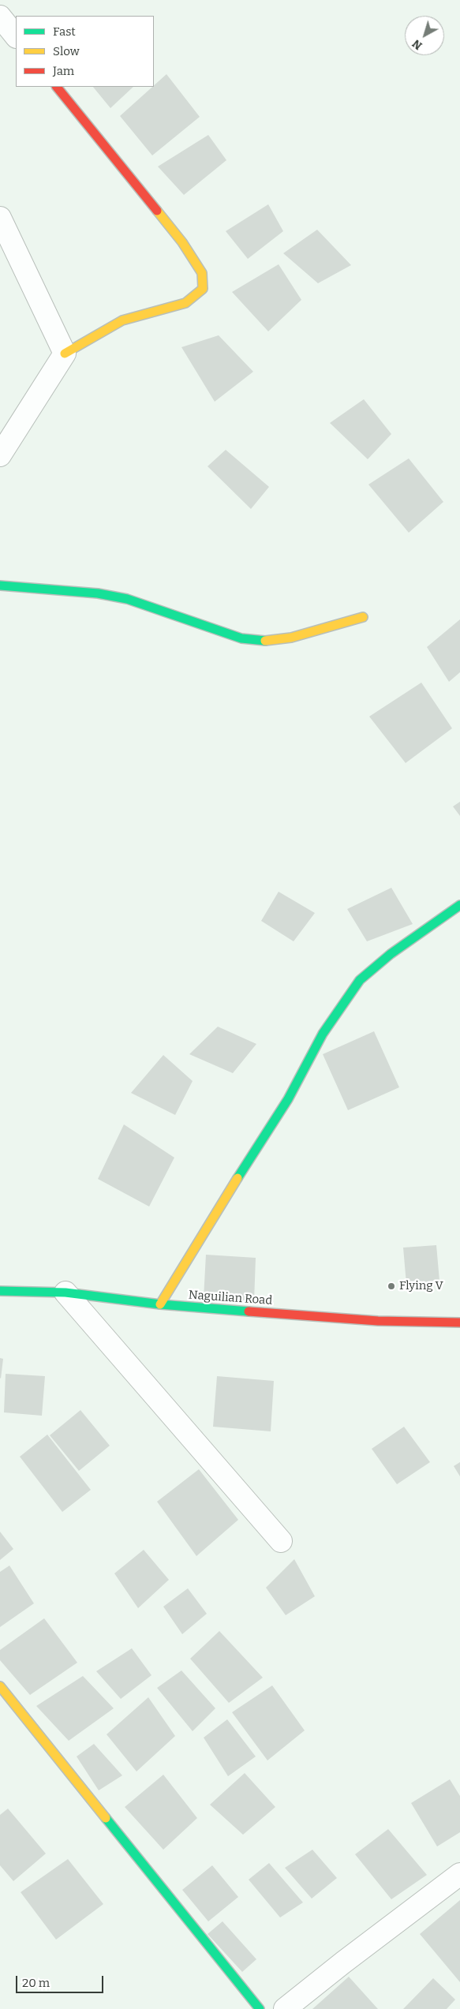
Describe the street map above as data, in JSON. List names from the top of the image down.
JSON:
{
  "streets": {
    "main road": ["Naguilian Road"]
  },
  "places": ["Flying V"],
  "legend": ["Fast", "Slow", "Jam"],
  "scale_bar": "20 m",
  "north": "bottom left"
}
